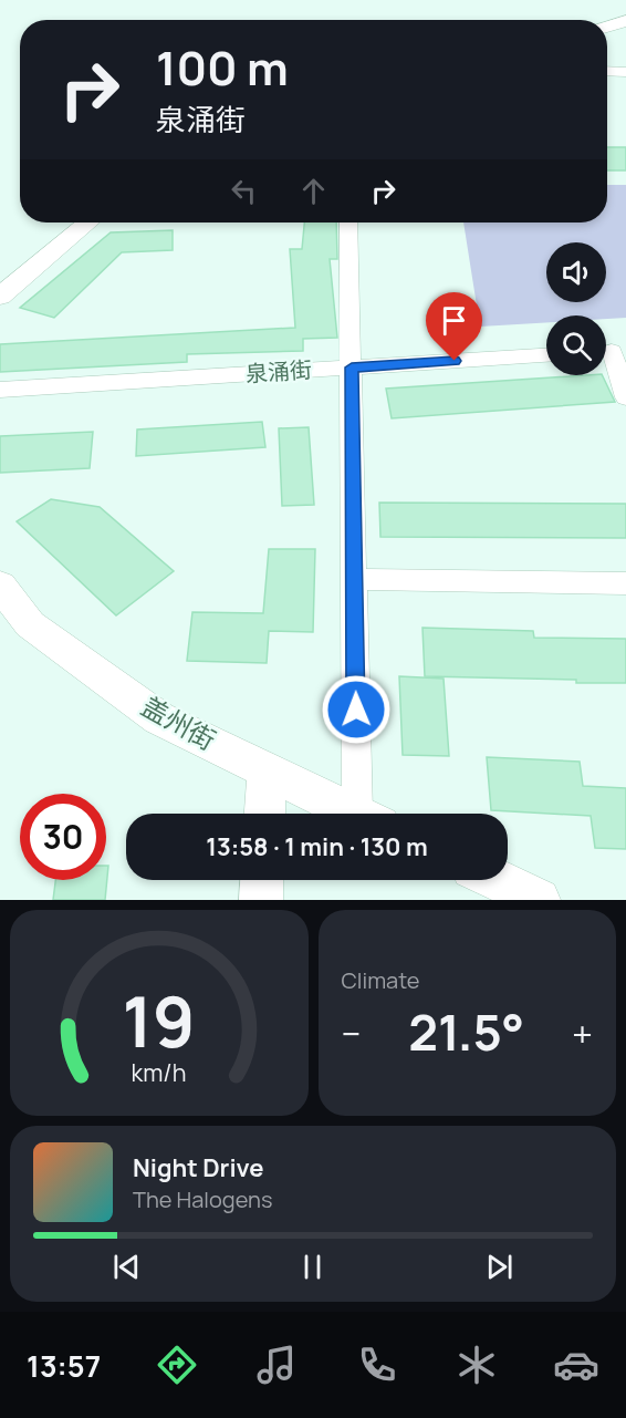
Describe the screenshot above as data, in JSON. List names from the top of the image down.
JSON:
{
  "streets": {
    "street": ["泉涌街", "盖州街"]
  },
  "page": {
    "turn": ["100 m", "泉涌街"],
    "limit": "30",
    "trip": "13:58 · 1 min · 130 m",
    "tile": "Climate",
    "heat": ["−", "21.5°", "+"],
    "song": ["Night Drive", "The Halogens"],
    "tabs": "13:57",
    "gauge": ["19", "km/h"]
  }
}
